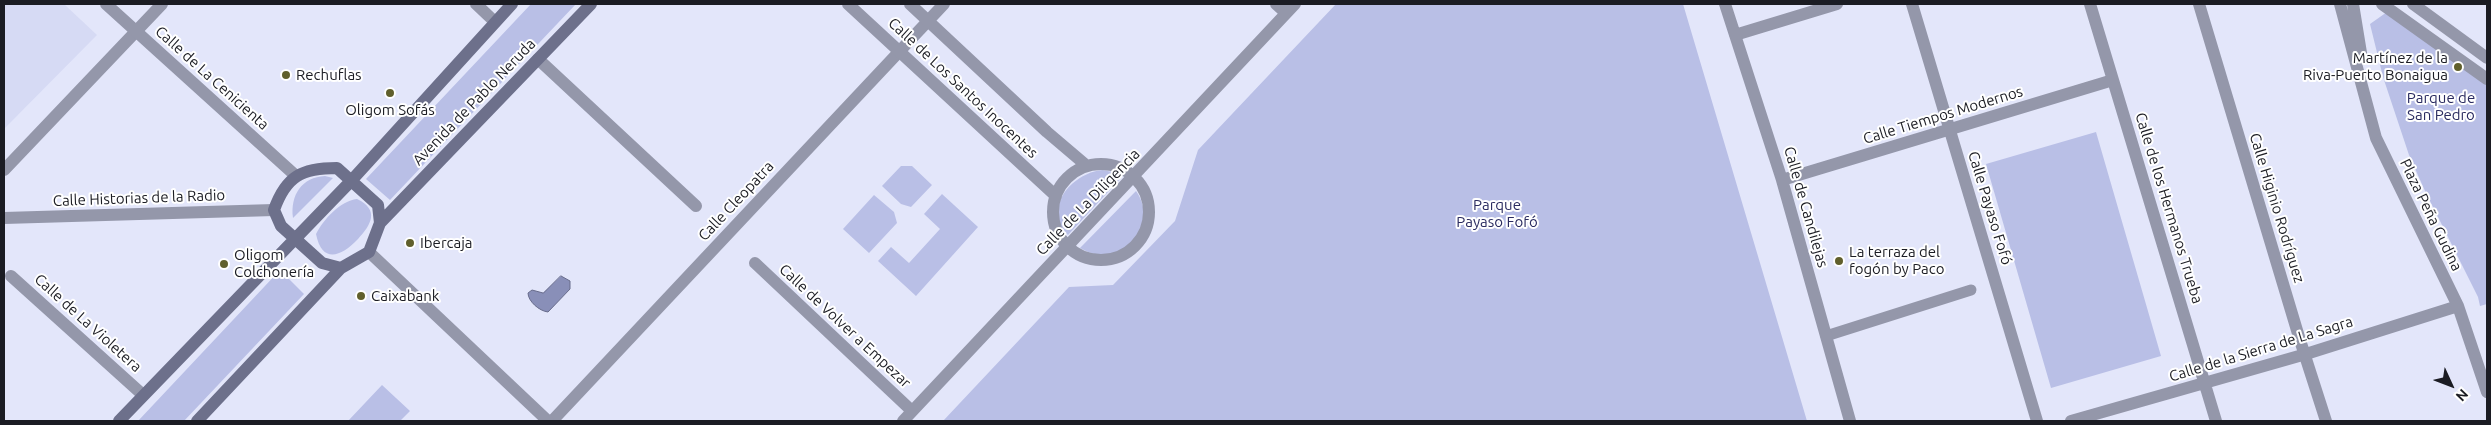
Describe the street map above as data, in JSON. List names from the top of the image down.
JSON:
{
  "streets": {
    "main road": ["Avenida de Pablo Neruda"],
    "street": [
      "Calle de La Cenicienta",
      "Calle de Los Santos Inocentes",
      "Calle Tiempos Modernos",
      "Calle Historias de la Radio",
      "Calle Cleopatra",
      "Calle de La Diligencia",
      "Calle de Candilejas",
      "Calle Payaso Fofó",
      "Calle de los Hermanos Trueba",
      "Calle Higinio Rodríguez",
      "Plaza Peña Gudina",
      "Calle de La Violetera",
      "Calle de Volver a Empezar",
      "Calle de la Sierra de La Sagra"
    ]
  },
  "crossings": [
    ["Calle de Los Santos Inocentes", "Calle Cleopatra"],
    ["Calle Tiempos Modernos", "Calle de Candilejas"],
    ["Calle Tiempos Modernos", "Calle Payaso Fofó"],
    ["Calle Tiempos Modernos", "Calle de los Hermanos Trueba"],
    ["Calle de La Diligencia", "Calle de Volver a Empezar"],
    ["Calle de los Hermanos Trueba", "Calle de la Sierra de La Sagra"],
    ["Calle Higinio Rodríguez", "Calle de la Sierra de La Sagra"],
    ["Plaza Peña Gudina", "Calle de la Sierra de La Sagra"]
  ],
  "parks": ["Parque de San Pedro", "Parque Payaso Fofó"],
  "places": [
    "Martínez de la Riva-Puerto Bonaigua",
    "Rechuflas",
    "Oligom Sofás",
    "Ibercaja",
    "La terraza del fogón by Paco",
    "Oligom Colchonería",
    "Caixabank"
  ],
  "north": "bottom right"
}
